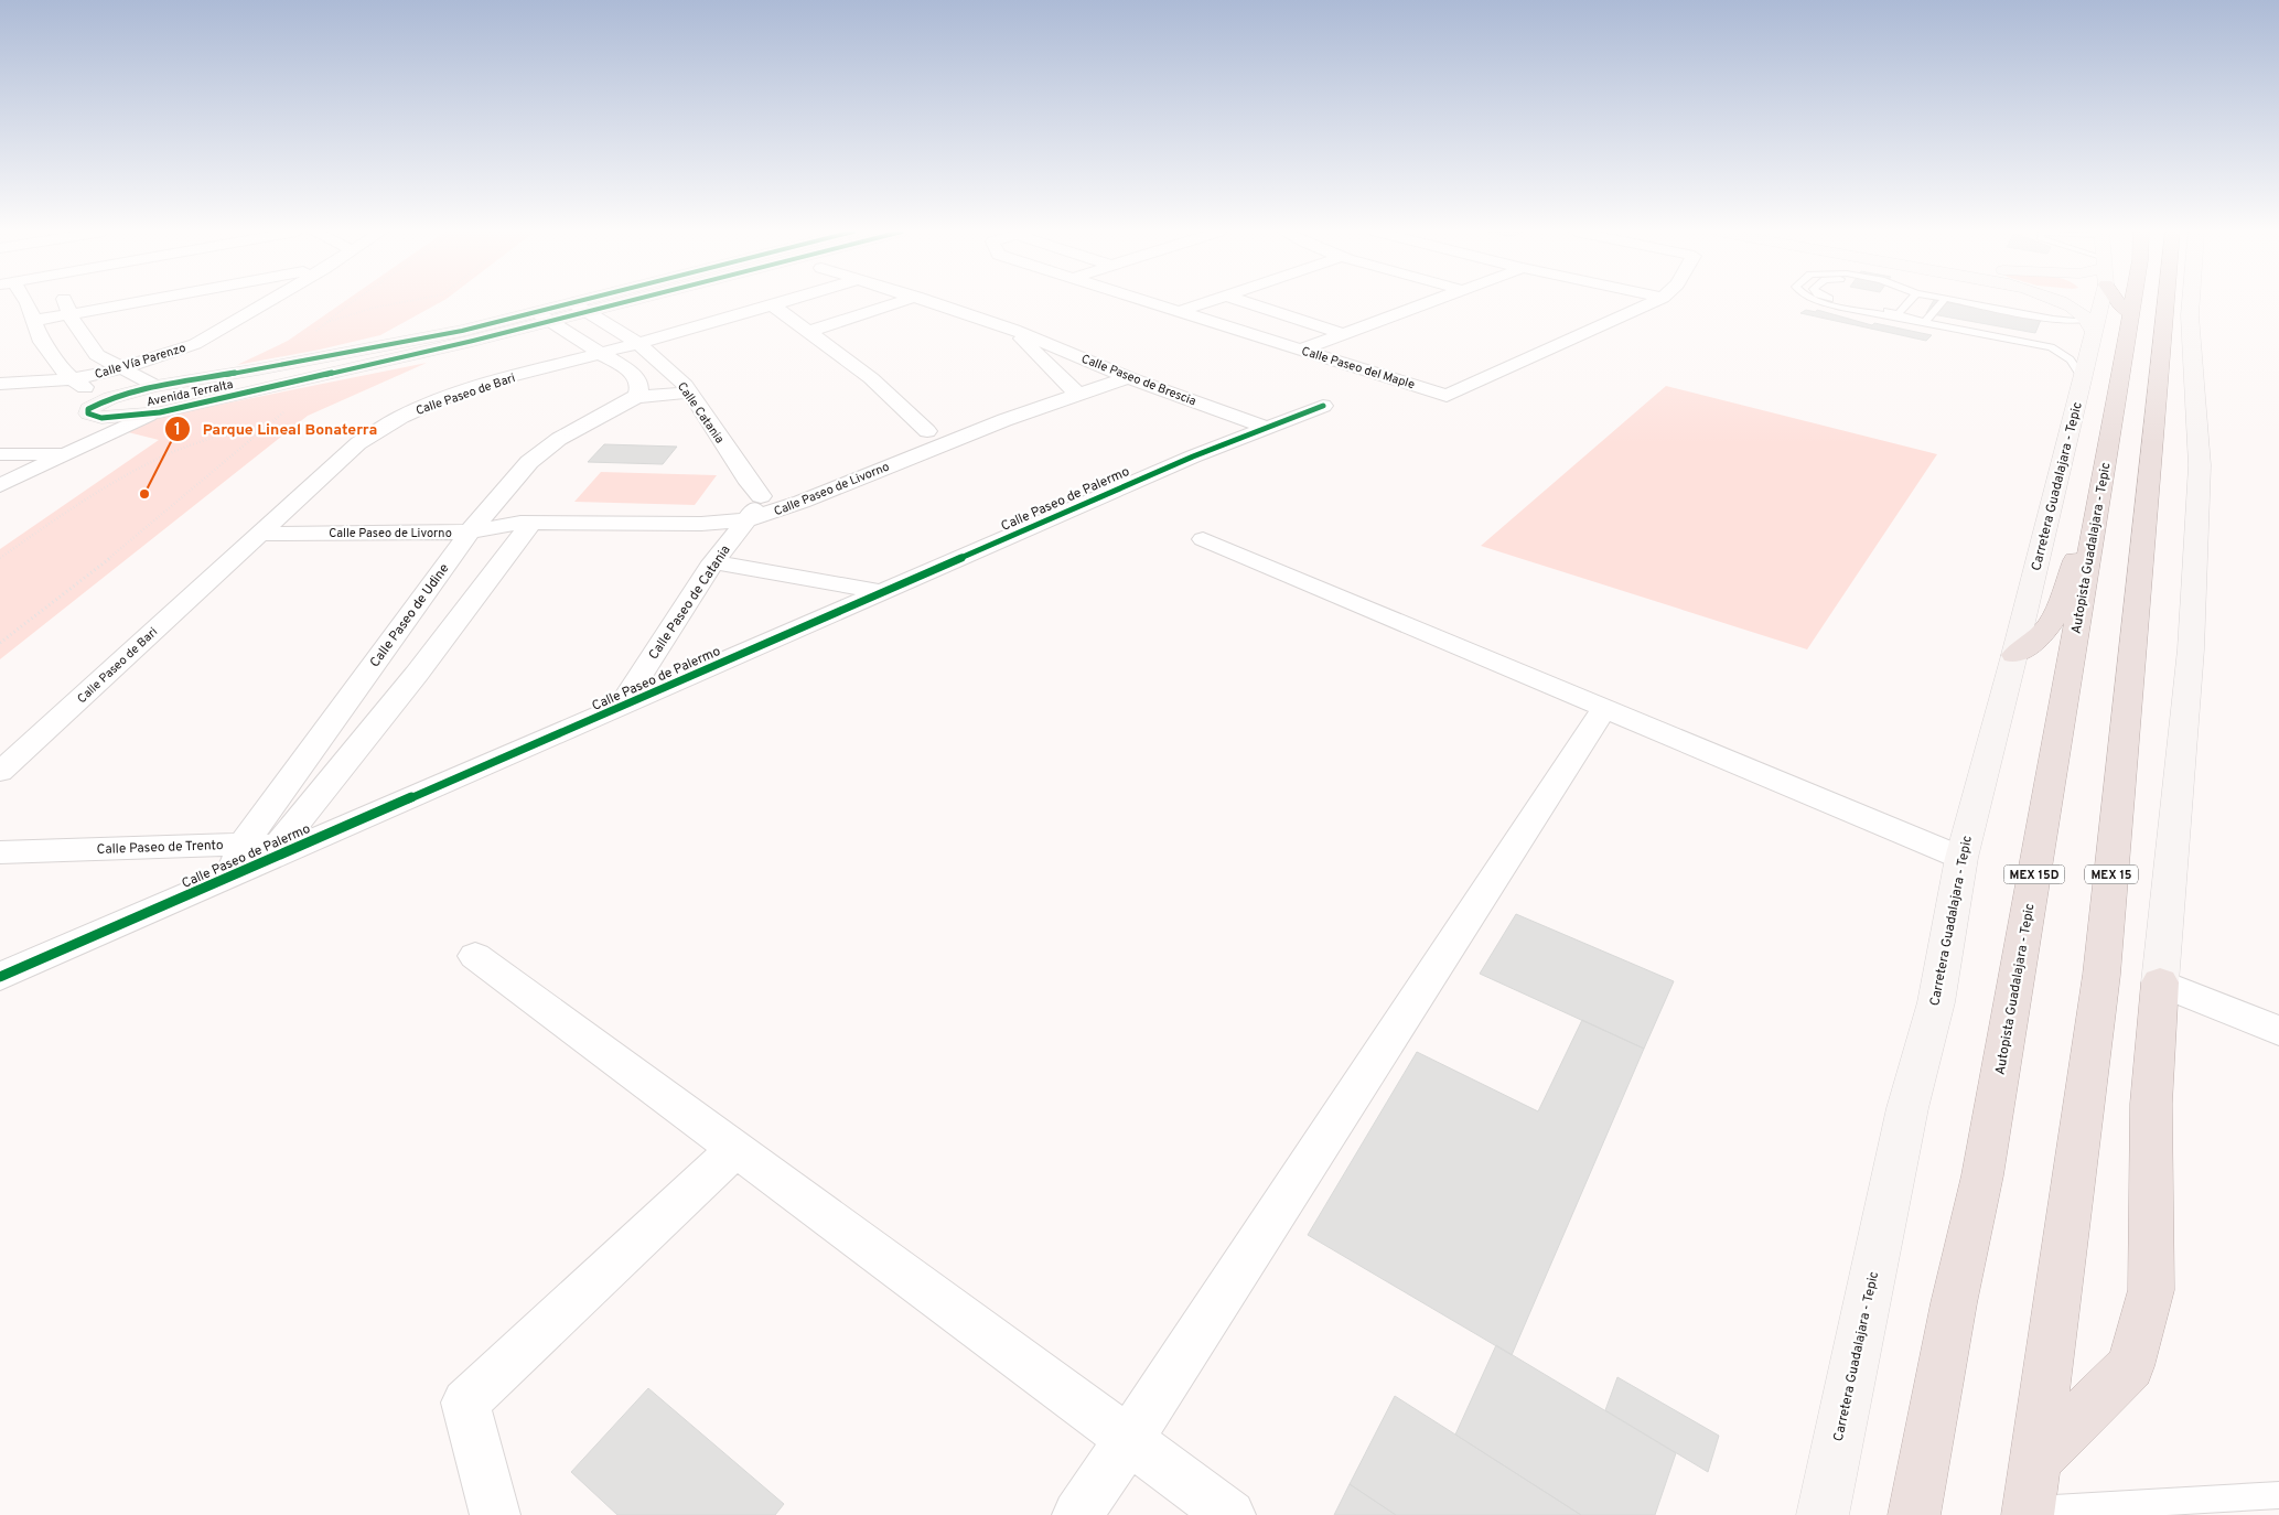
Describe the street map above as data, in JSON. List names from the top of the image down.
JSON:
{
  "streets": {
    "highway": ["Autopista Guadalajara - Tepic", "MEX 15D", "MEX 15"],
    "main road": ["Avenida Terralta", "Carretera Guadalajara - Tepic"],
    "street": [
      "Calle Vía Parenzo",
      "Calle Paseo del Maple",
      "Calle Paseo de Brescia",
      "Calle Paseo de Bari",
      "Calle Catania",
      "Calle Paseo de Livorno",
      "Calle Paseo de Palermo",
      "Calle Paseo de Catania",
      "Calle Paseo de Udine",
      "Calle Paseo de Trento"
    ]
  },
  "crossings": [
    ["Calle Paseo de Brescia", "Calle Paseo de Livorno"],
    ["Calle Paseo de Brescia", "Calle Paseo de Palermo"],
    ["Avenida Terralta", "Calle Catania"],
    ["Calle Paseo de Bari", "Calle Catania"],
    ["Calle Paseo de Bari", "Calle Paseo de Livorno"],
    ["Calle Catania", "Calle Paseo de Catania"],
    ["Calle Catania", "Calle Paseo de Udine"],
    ["Calle Paseo de Livorno", "Calle Paseo de Catania"],
    ["Calle Paseo de Livorno", "Calle Paseo de Udine"],
    ["Calle Paseo de Palermo", "Calle Paseo de Catania"],
    ["Calle Paseo de Palermo", "Calle Paseo de Udine"],
    ["Calle Paseo de Palermo", "Calle Paseo de Trento"],
    ["Calle Paseo de Udine", "Calle Paseo de Trento"]
  ],
  "places": ["Parque Lineal Bonaterra"]
}
